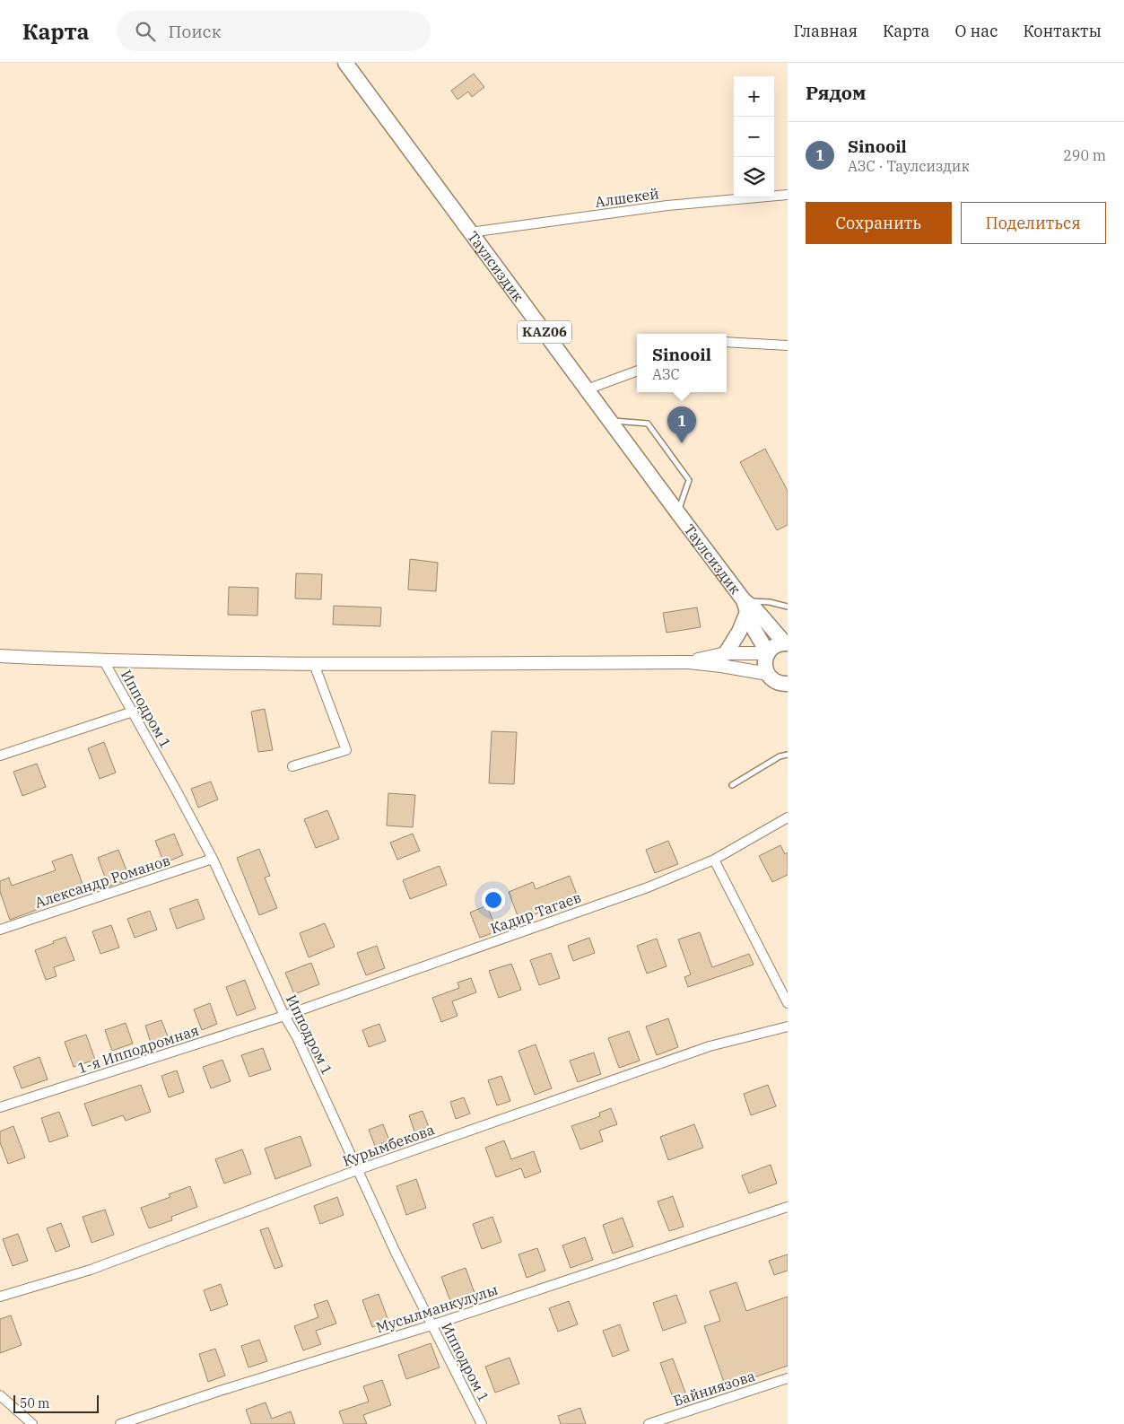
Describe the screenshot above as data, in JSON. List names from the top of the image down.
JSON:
{
  "streets": {
    "main road": ["Таулсиздик", "KAZ06"],
    "street": [
      "Алшекей",
      "Ипподром 1",
      "Александр Романов",
      "Кадир Тагаев",
      "1-я Ипподромная",
      "Курымбекова",
      "Мусылманкулулы",
      "Байниязова"
    ]
  },
  "crossings": [
    ["Алшекей", "Таулсиздик"],
    ["Ипподром 1", "Александр Романов"],
    ["Ипподром 1", "Кадир Тагаев"],
    ["Ипподром 1", "1-я Ипподромная"],
    ["Ипподром 1", "Курымбекова"],
    ["Ипподром 1", "Мусылманкулулы"],
    ["Кадир Тагаев", "1-я Ипподромная"]
  ],
  "scale_bar": "50 m",
  "page": {
    "header": "Карта",
    "search": "Поиск",
    "nav": [
      "Главная",
      "Карта",
      "О нас",
      "Контакты"
    ],
    "heading": "Рядом",
    "map_buttons": ["+", "−"],
    "list": [
      {
        "mark": "1",
        "name": "Sinooil",
        "note": "АЗС · Таулсиздик",
        "value": "290 m"
      }
    ],
    "buttons": ["Сохранить", "Поделиться"],
    "popup": ["Sinooil", "АЗС"],
    "pins": "1",
    "scale": "50 m"
  }
}
